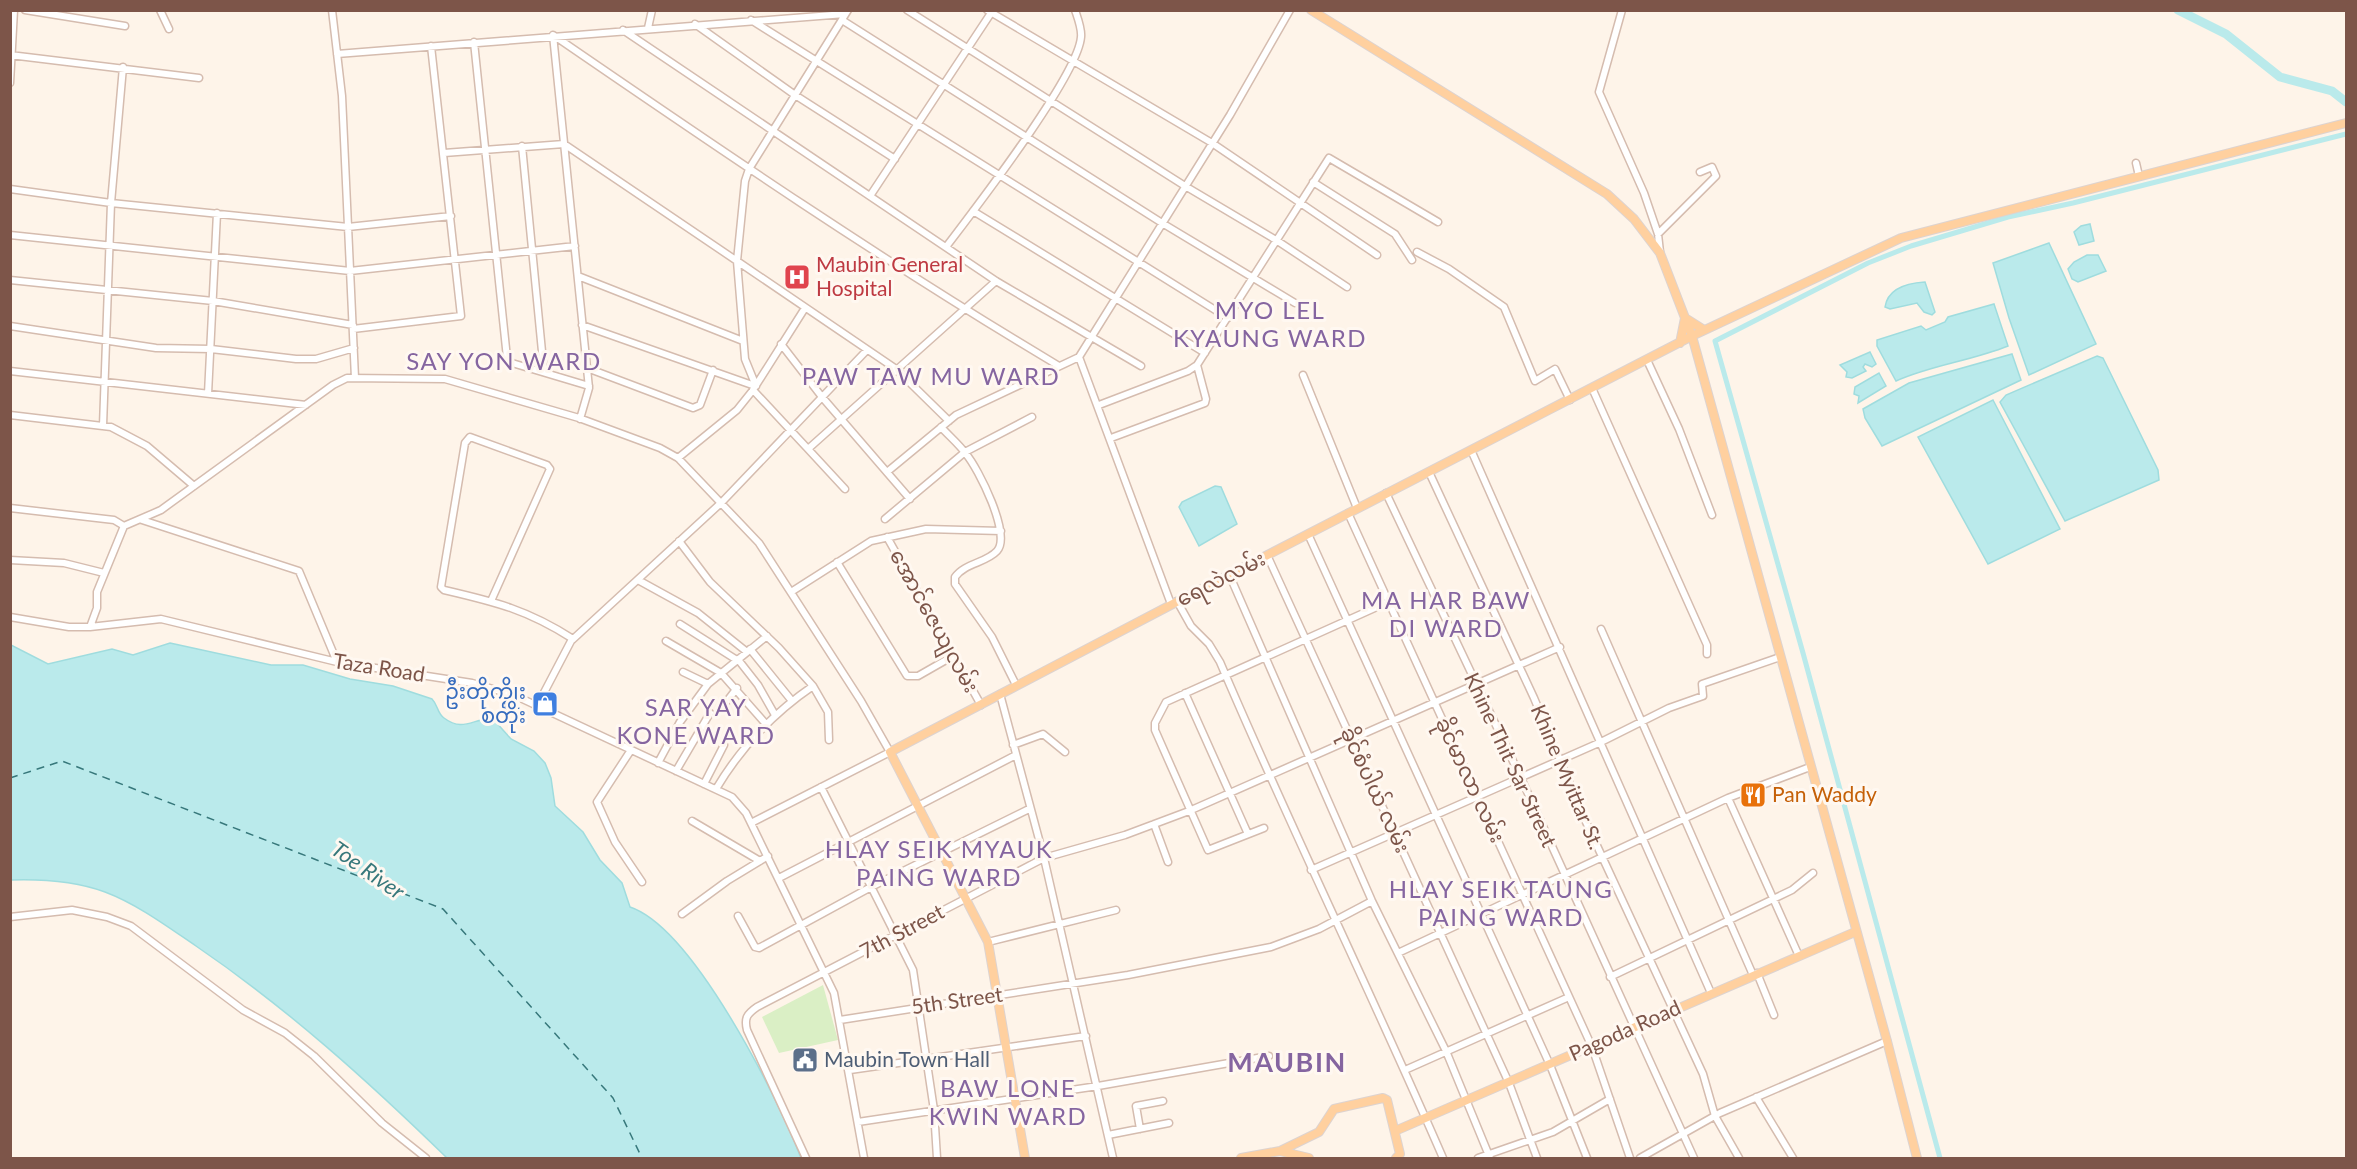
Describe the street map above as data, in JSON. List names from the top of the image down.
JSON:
{
  "streets": {
    "main road": ["ရေလဲလမ်း", "Pagoda Road"],
    "street": [
      "အောင်ဇေယျလမ်း",
      "Taza Road",
      "Khine Thit Sar Street",
      "Khine Myittar St.",
      "ခိုင်မာလာ လမ်း",
      "ခိုင်စံပါယ် လမ်း",
      "7th Street",
      "5th Street"
    ]
  },
  "crossings": [
    ["ရေလဲလမ်း", "အောင်ဇေယျလမ်း"],
    ["ရေလဲလမ်း", "Taza Road"],
    ["ရေလဲလမ်း", "Khine Thit Sar Street"],
    ["ရေလဲလမ်း", "Khine Myittar St."],
    ["ရေလဲလမ်း", "ခိုင်မာလာ လမ်း"],
    ["ရေလဲလမ်း", "ခိုင်စံပါယ် လမ်း"],
    ["Taza Road", "7th Street"],
    ["Taza Road", "5th Street"],
    ["Khine Thit Sar Street", "7th Street"],
    ["Khine Thit Sar Street", "Pagoda Road"],
    ["Khine Myittar St.", "7th Street"],
    ["Khine Myittar St.", "Pagoda Road"],
    ["ခိုင်မာလာ လမ်း", "7th Street"],
    ["ခိုင်မာလာ လမ်း", "Pagoda Road"],
    ["ခိုင်စံပါယ် လမ်း", "7th Street"],
    ["ခိုင်စံပါယ် လမ်း", "Pagoda Road"]
  ],
  "districts": [
    "MYO LEL KYAUNG WARD",
    "SAY YON WARD",
    "PAW TAW MU WARD",
    "MA HAR BAW DI WARD",
    "SAR YAY KONE WARD",
    "HLAY SEIK MYAUK PAING WARD",
    "HLAY SEIK TAUNG PAING WARD",
    "MAUBIN",
    "BAW LONE KWIN WARD"
  ],
  "water": ["Toe River"],
  "places": {
    "hospital": ["Maubin General Hospital"],
    "shop": ["ဦးတိုက္စိုး စတိုး"],
    "restaurant": ["Pan Waddy"],
    "public building": ["Maubin Town Hall"]
  }
}
